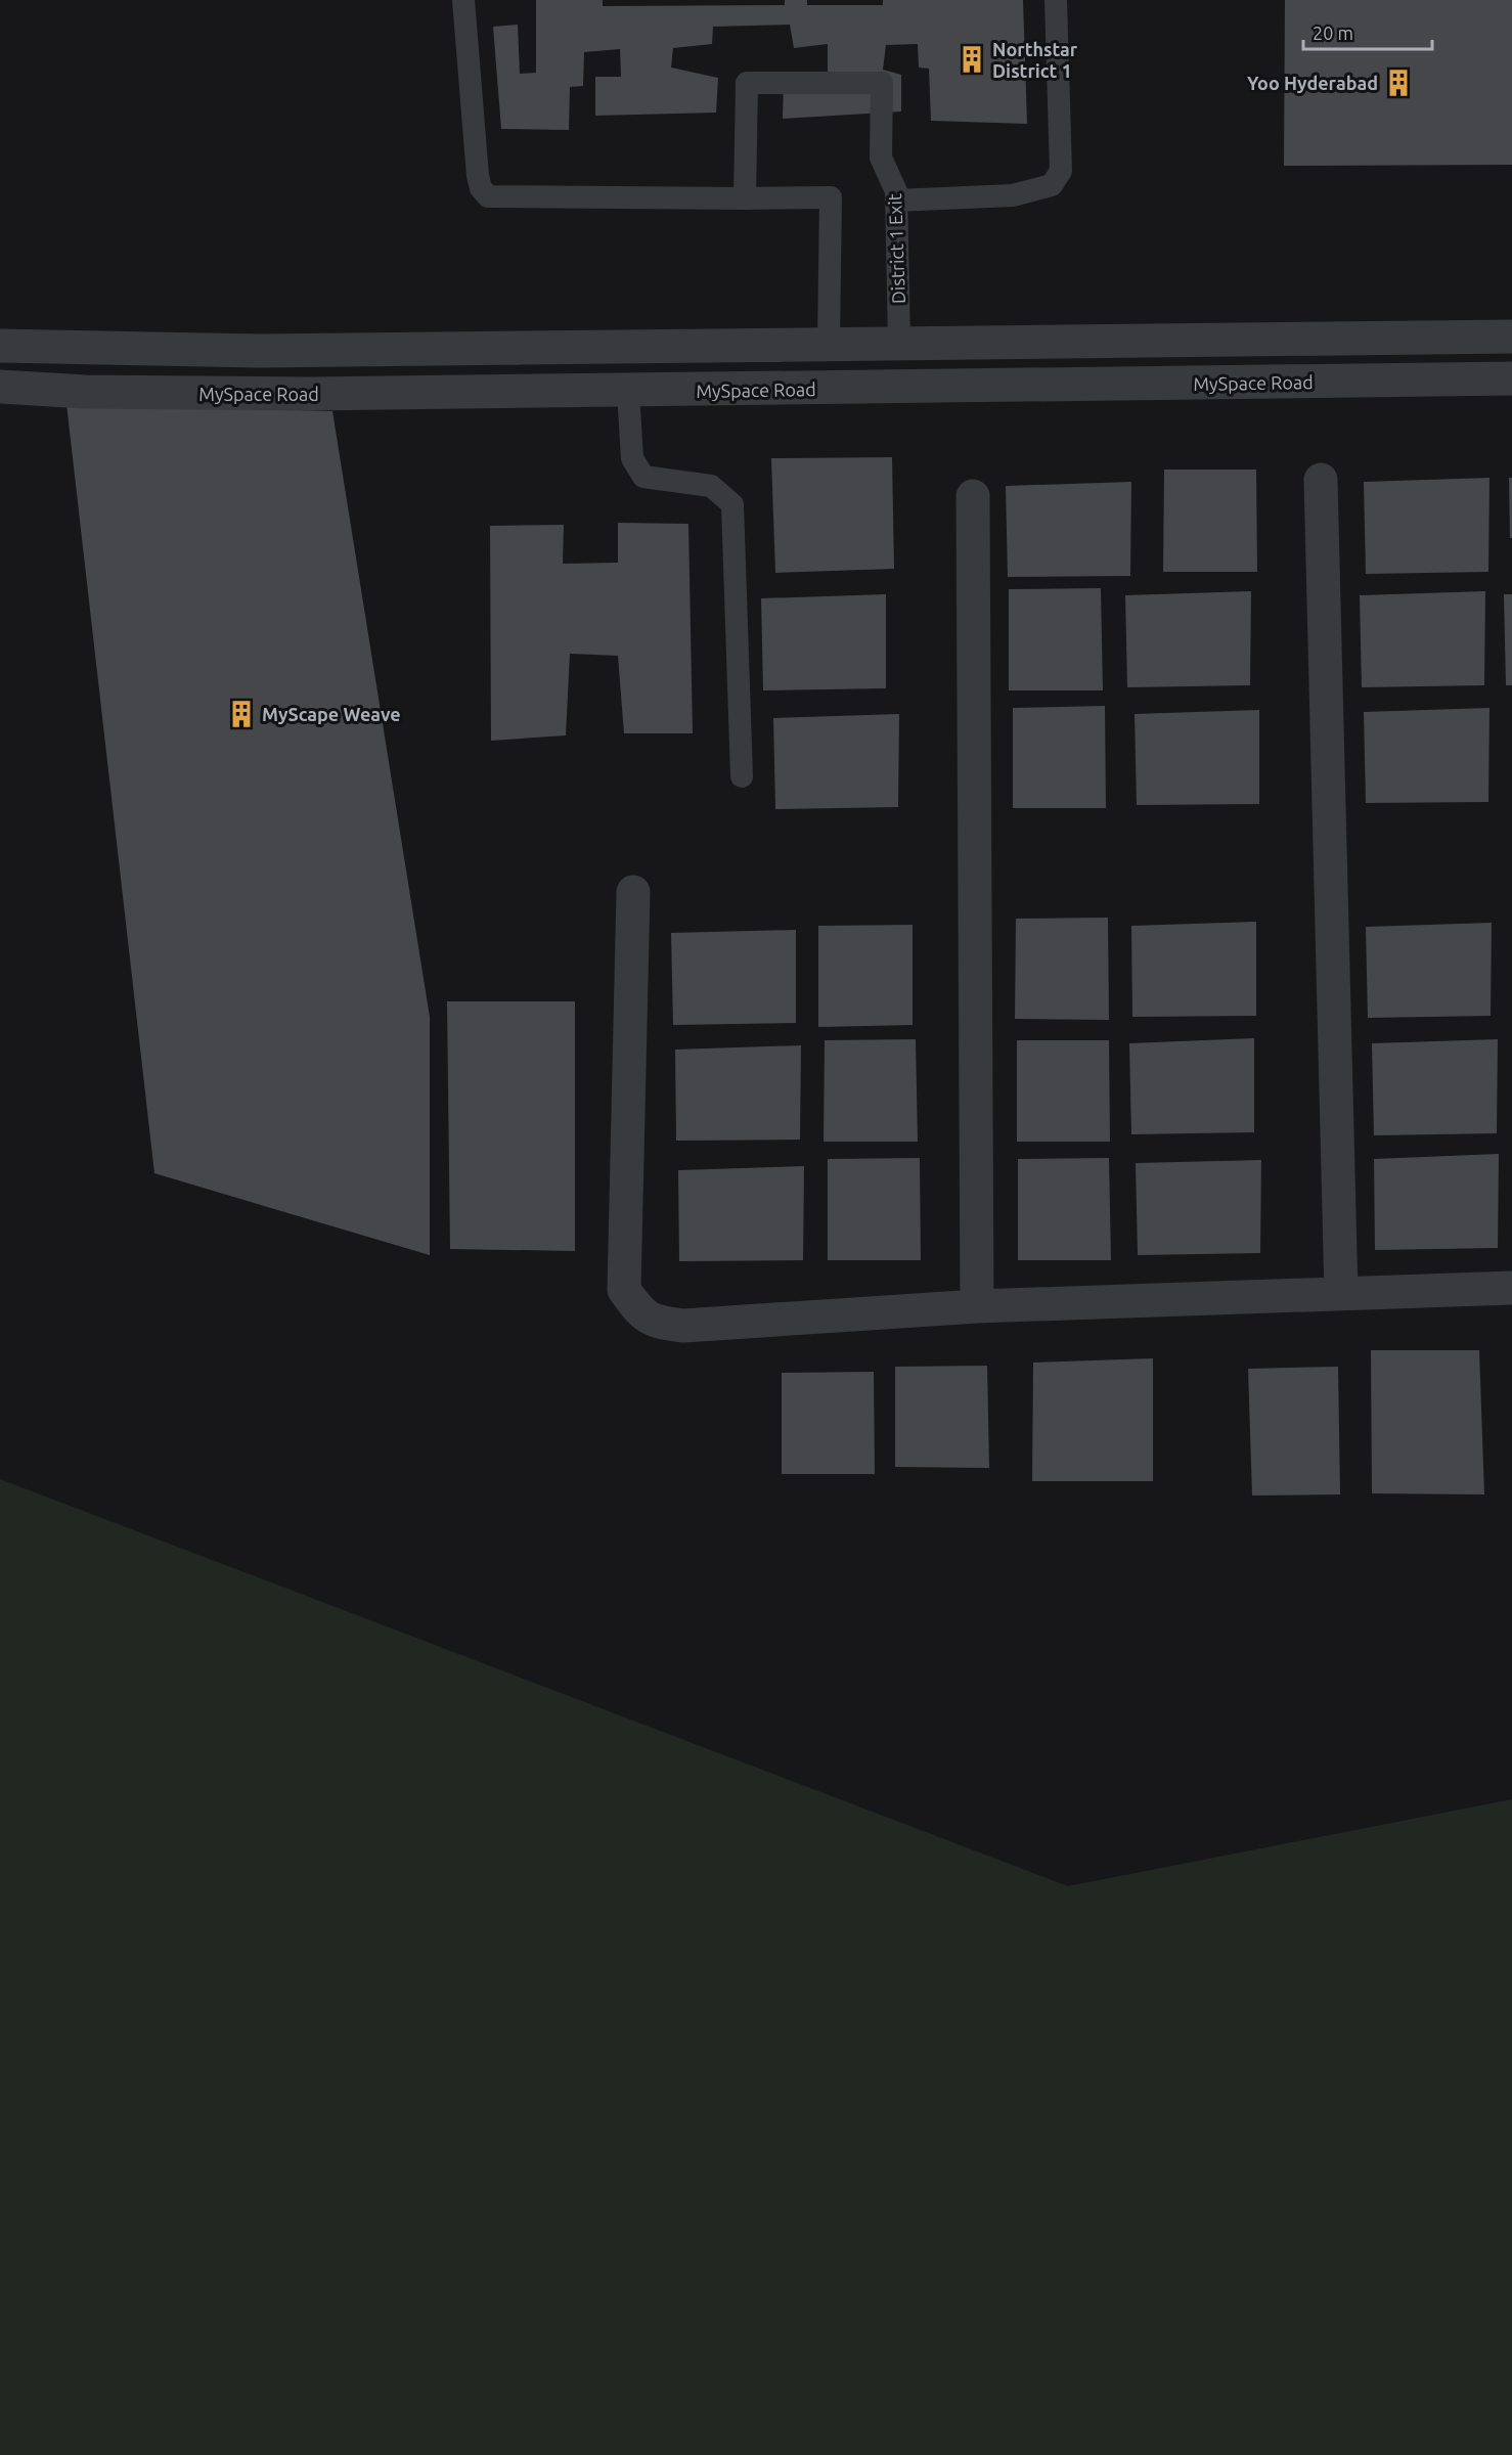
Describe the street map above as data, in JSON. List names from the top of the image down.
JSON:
{
  "streets": {
    "street": ["MySpace Road"],
    "lane": ["District 1 Exit"]
  },
  "places": {
    "building": ["Northstar District 1", "Yoo Hyderabad", "MyScape Weave"]
  },
  "scale_bar": "20 m"
}
